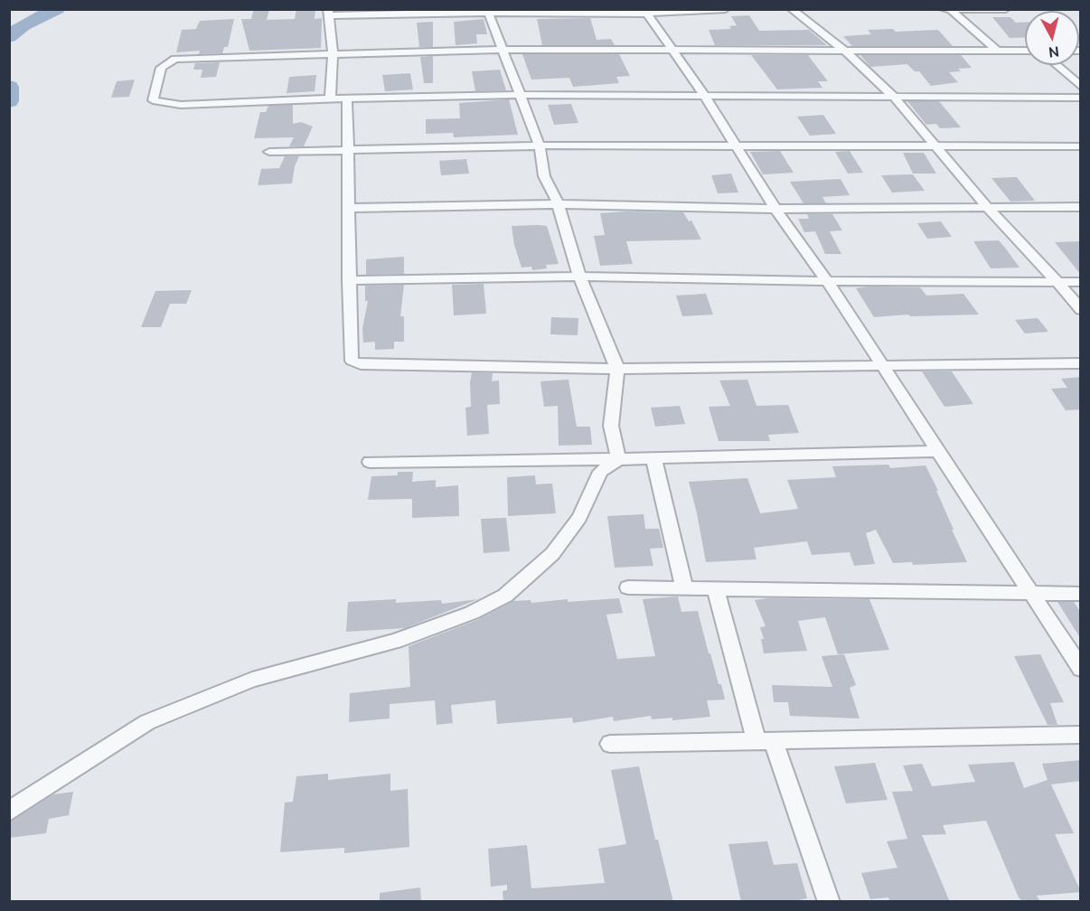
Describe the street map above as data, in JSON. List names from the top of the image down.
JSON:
{
  "north": "bottom"
}
